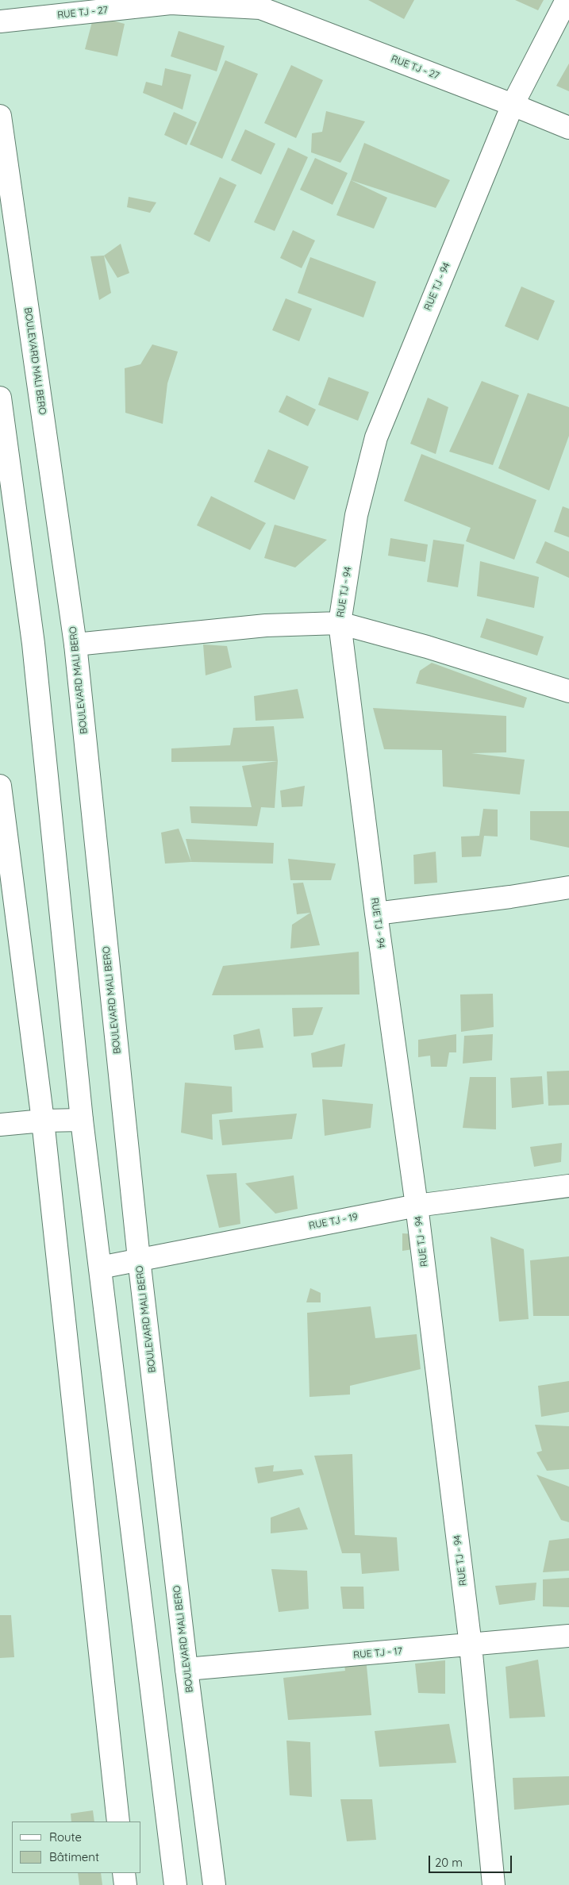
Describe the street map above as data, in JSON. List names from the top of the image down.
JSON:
{
  "streets": {
    "street": [
      "RUE TJ - 27",
      "RUE TJ - 94",
      "BOULEVARD MALI BERO",
      "RUE TJ - 19",
      "RUE TJ - 17"
    ]
  },
  "crossings": [
    ["RUE TJ - 27", "RUE TJ - 94"],
    ["RUE TJ - 94", "RUE TJ - 19"],
    ["RUE TJ - 94", "RUE TJ - 17"],
    ["BOULEVARD MALI BERO", "RUE TJ - 19"],
    ["BOULEVARD MALI BERO", "RUE TJ - 17"]
  ],
  "legend": ["Route", "Bâtiment"],
  "scale_bar": "20 m"
}
